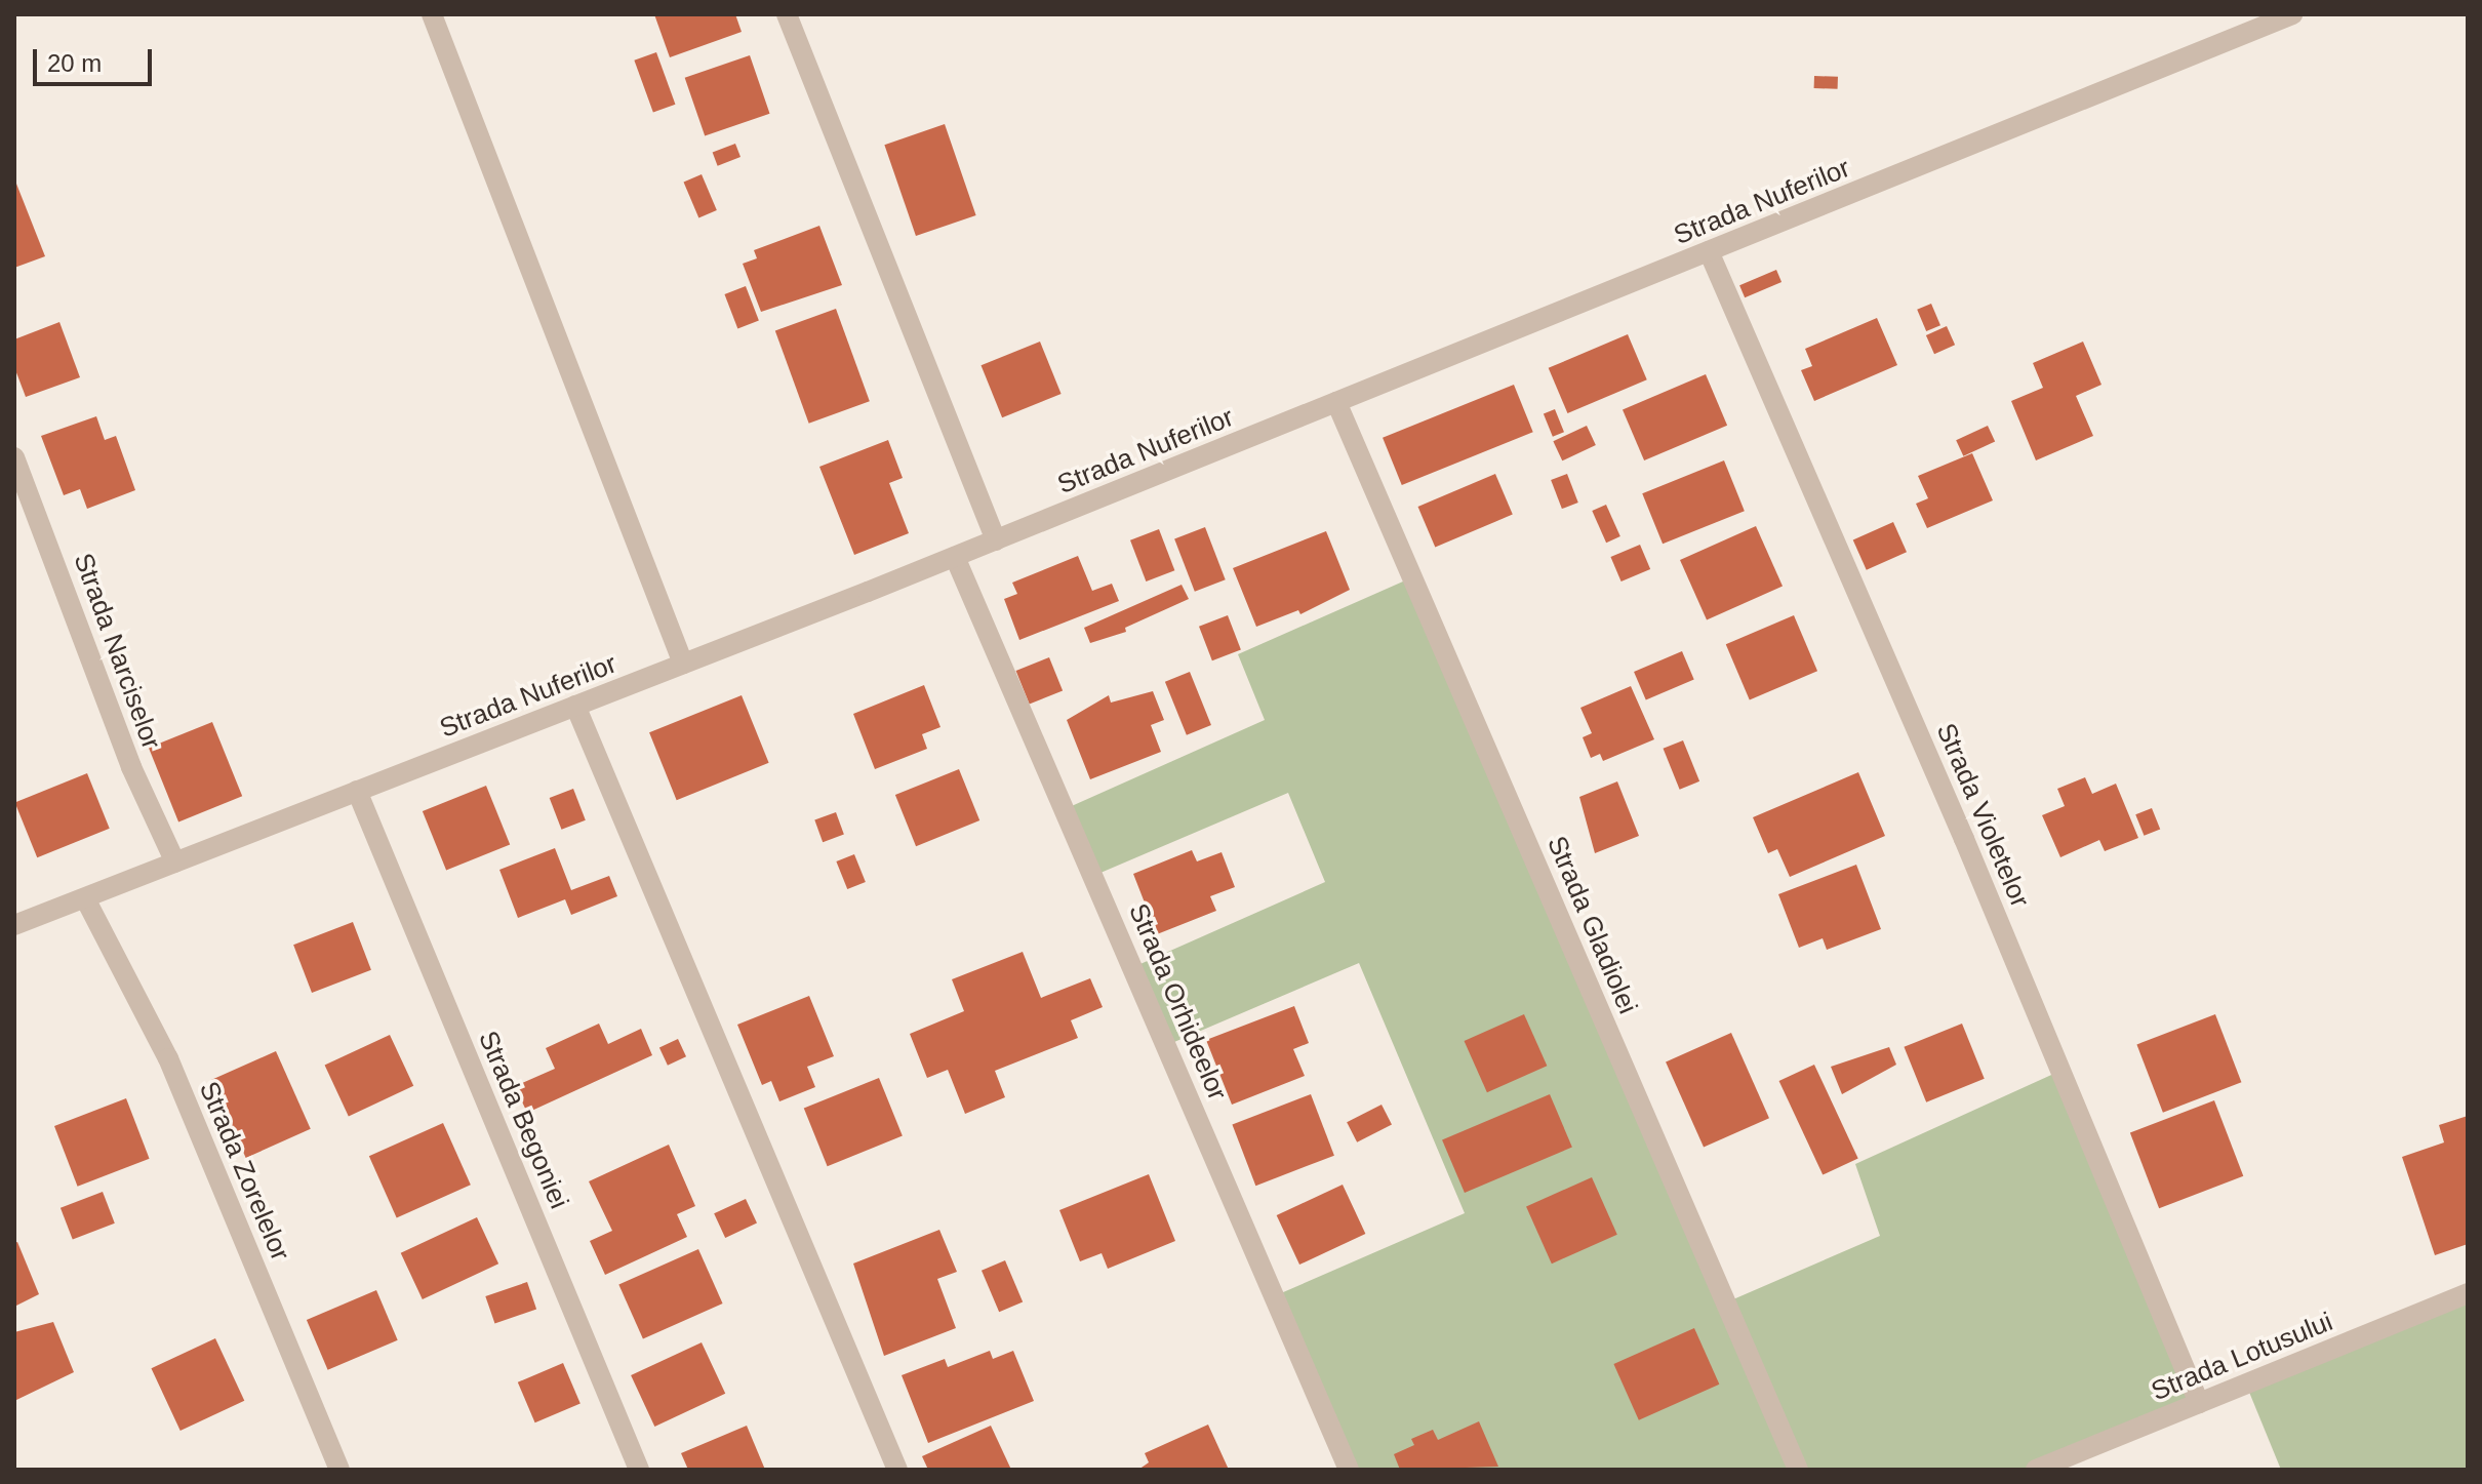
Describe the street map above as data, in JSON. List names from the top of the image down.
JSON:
{
  "streets": {
    "street": [
      "Strada Nuferilor",
      "Strada Narciselor",
      "Strada Violetelor",
      "Strada Gladiolei",
      "Strada Orhideelor",
      "Strada Begoniei",
      "Strada Zorelelor",
      "Strada Lotusului"
    ]
  },
  "crossings": [
    ["Strada Nuferilor", "Strada Narciselor"],
    ["Strada Nuferilor", "Strada Violetelor"],
    ["Strada Nuferilor", "Strada Gladiolei"],
    ["Strada Nuferilor", "Strada Orhideelor"],
    ["Strada Nuferilor", "Strada Begoniei"],
    ["Strada Nuferilor", "Strada Zorelelor"],
    ["Strada Violetelor", "Strada Lotusului"]
  ],
  "scale_bar": "20 m"
}
